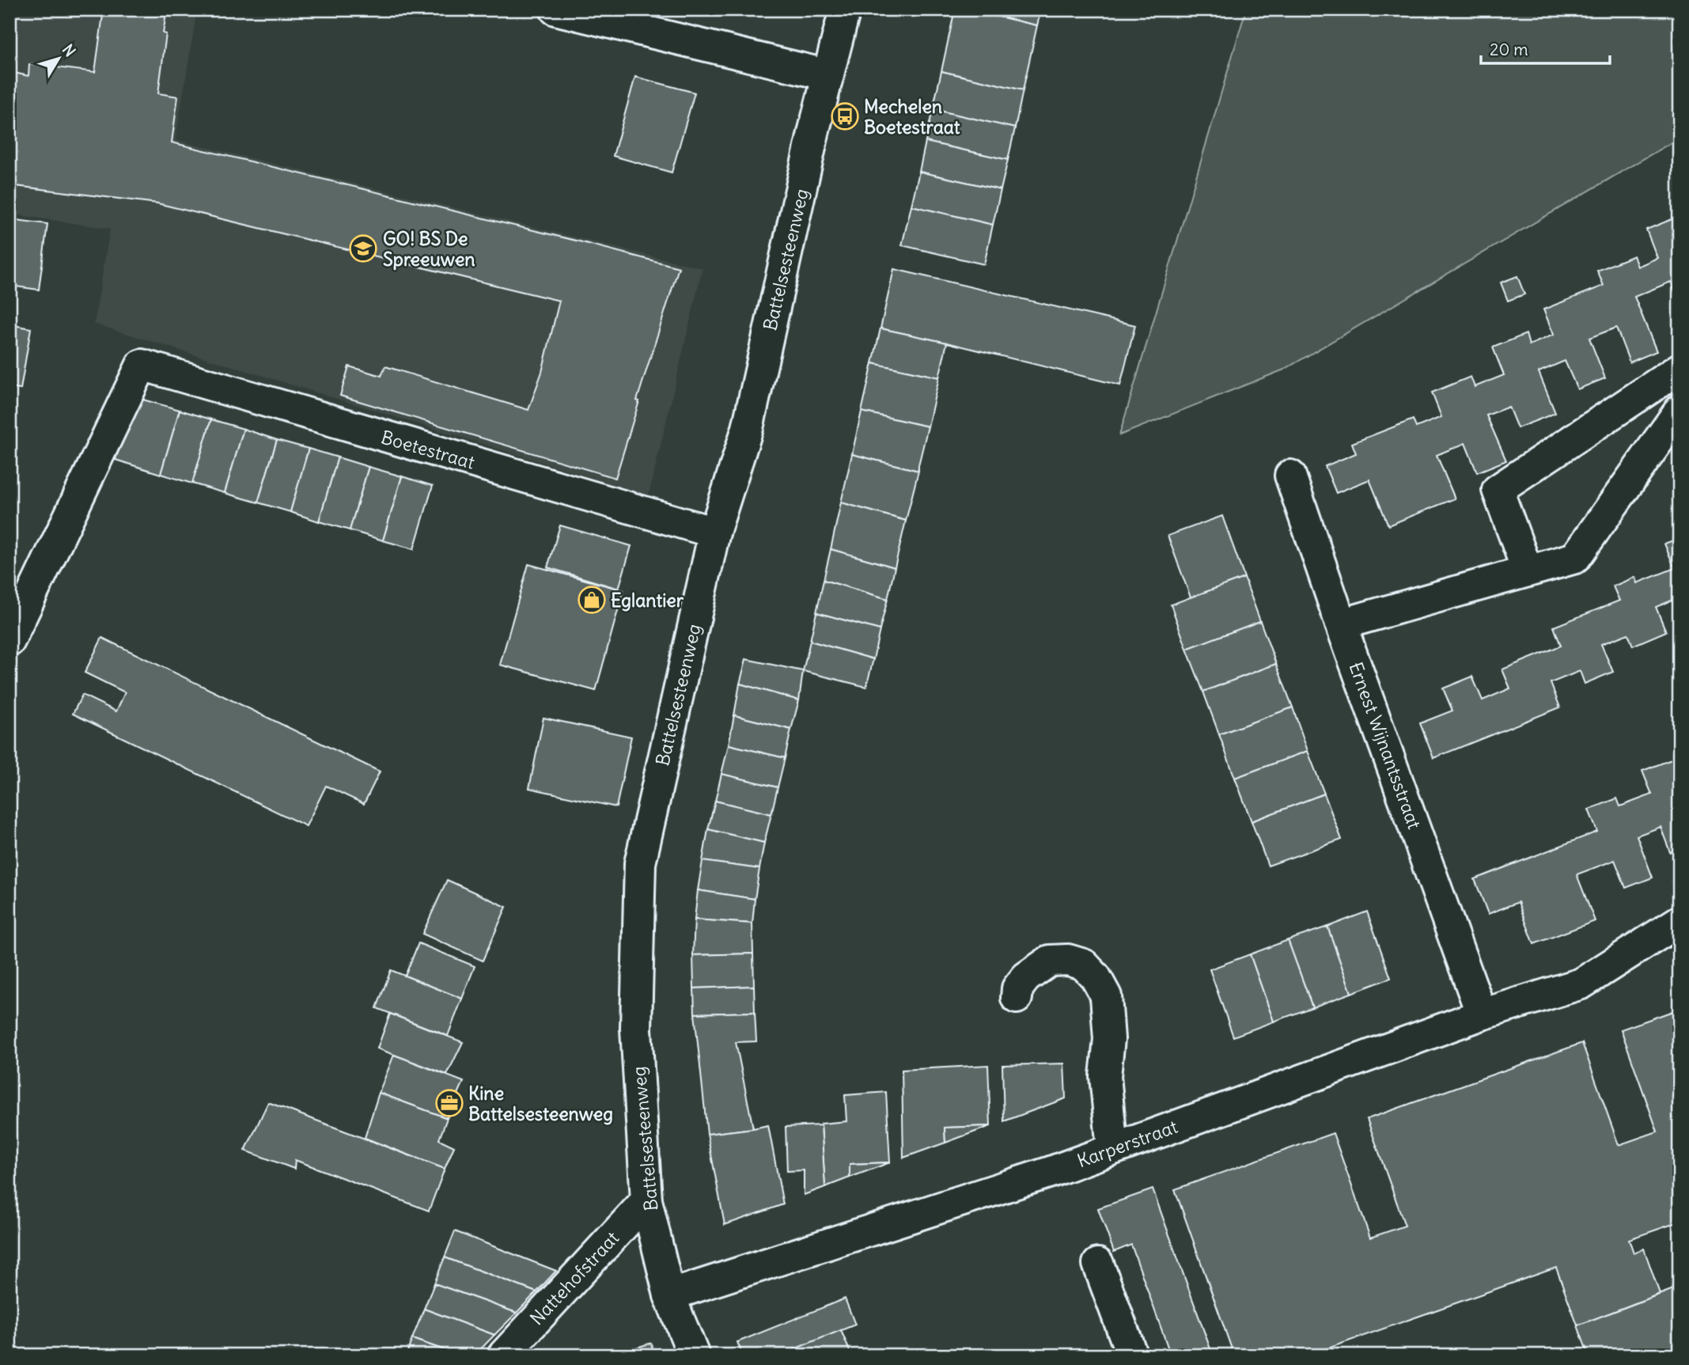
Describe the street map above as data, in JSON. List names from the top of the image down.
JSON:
{
  "streets": {
    "street": [
      "Battelsesteenweg",
      "Boetestraat",
      "Ernest Wijnantsstraat",
      "Karperstraat",
      "Nattehofstraat"
    ]
  },
  "crossings": [
    ["Battelsesteenweg", "Boetestraat"],
    ["Battelsesteenweg", "Karperstraat"],
    ["Battelsesteenweg", "Nattehofstraat"],
    ["Ernest Wijnantsstraat", "Karperstraat"]
  ],
  "places": {
    "bus stop": ["Mechelen Boetestraat"],
    "school or university": ["GO! BS De Spreeuwen"],
    "shop": ["Eglantier"],
    "office": ["Kine Battelsesteenweg"]
  },
  "scale_bar": "20 m",
  "north": "top right"
}
